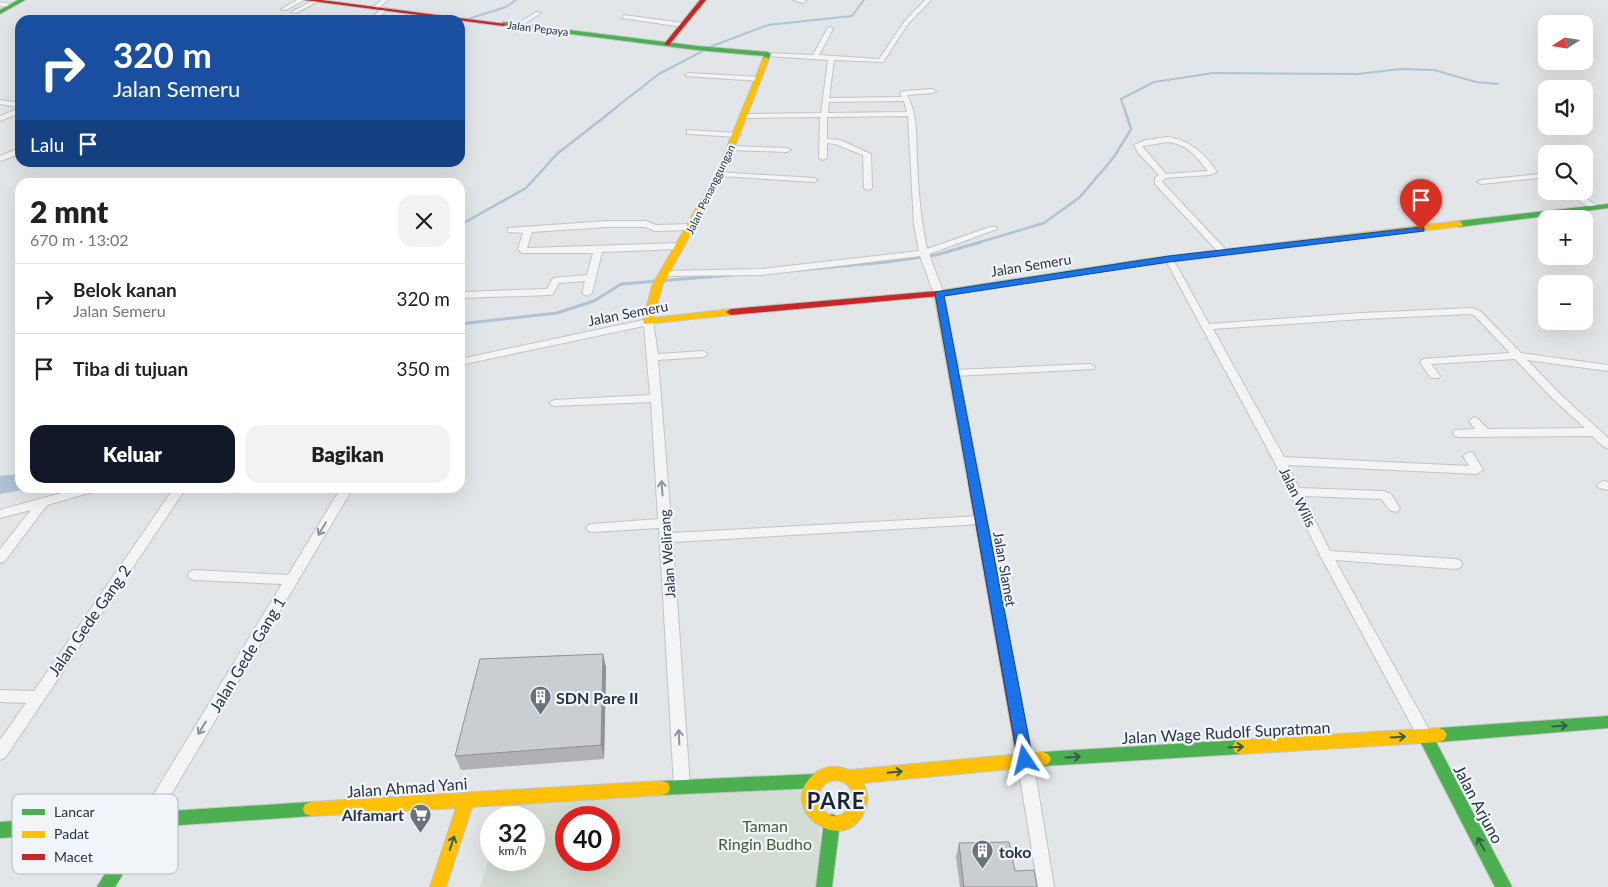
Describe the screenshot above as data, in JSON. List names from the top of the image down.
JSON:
{
  "streets": {
    "street": [
      "Jalan Pepaya",
      "Jalan Penanggungan",
      "Jalan Semeru",
      "Jalan Wilis",
      "Jalan Welirang",
      "Jalan Slamet",
      "Jalan Gede Gang 2",
      "Jalan Gede Gang 1",
      "Jalan Wage Rudolf Supratman",
      "Jalan Ahmad Yani",
      "Jalan Arjuno"
    ]
  },
  "crossings": [
    ["Jalan Pepaya", "Jalan Penanggungan"],
    ["Jalan Penanggungan", "Jalan Semeru"],
    ["Jalan Penanggungan", "Jalan Welirang"],
    ["Jalan Semeru", "Jalan Wilis"],
    ["Jalan Semeru", "Jalan Welirang"],
    ["Jalan Semeru", "Jalan Slamet"],
    ["Jalan Wilis", "Jalan Wage Rudolf Supratman"],
    ["Jalan Wilis", "Jalan Arjuno"],
    ["Jalan Welirang", "Jalan Ahmad Yani"],
    ["Jalan Slamet", "Jalan Wage Rudolf Supratman"],
    ["Jalan Wage Rudolf Supratman", "Jalan Ahmad Yani"],
    ["Jalan Wage Rudolf Supratman", "Jalan Arjuno"]
  ],
  "one_way": [
    "Jalan Welirang",
    "Jalan Gede Gang 1",
    "Jalan Wage Rudolf Supratman",
    "Jalan Arjuno"
  ],
  "districts": ["PARE"],
  "parks": ["Taman Ringin Budho"],
  "places": {
    "building": ["SDN Pare II", "toko"],
    "supermarket": ["Alfamart"]
  },
  "legend": ["Lancar", "Padat", "Macet"],
  "north": "left",
  "page": {
    "map_buttons": ["+", "−"],
    "turn": ["320 m", "Jalan Semeru"],
    "then": "Lalu",
    "heading": ["2 mnt", "670 m · 13:02"],
    "list": [
      {
        "name": "Belok kanan",
        "note": "Jalan Semeru",
        "value": "320 m"
      },
      {
        "name": "Tiba di tujuan",
        "value": "350 m"
      }
    ],
    "buttons": ["Keluar", "Bagikan"],
    "speed": "32 km/h",
    "limit": "40"
  }
}
